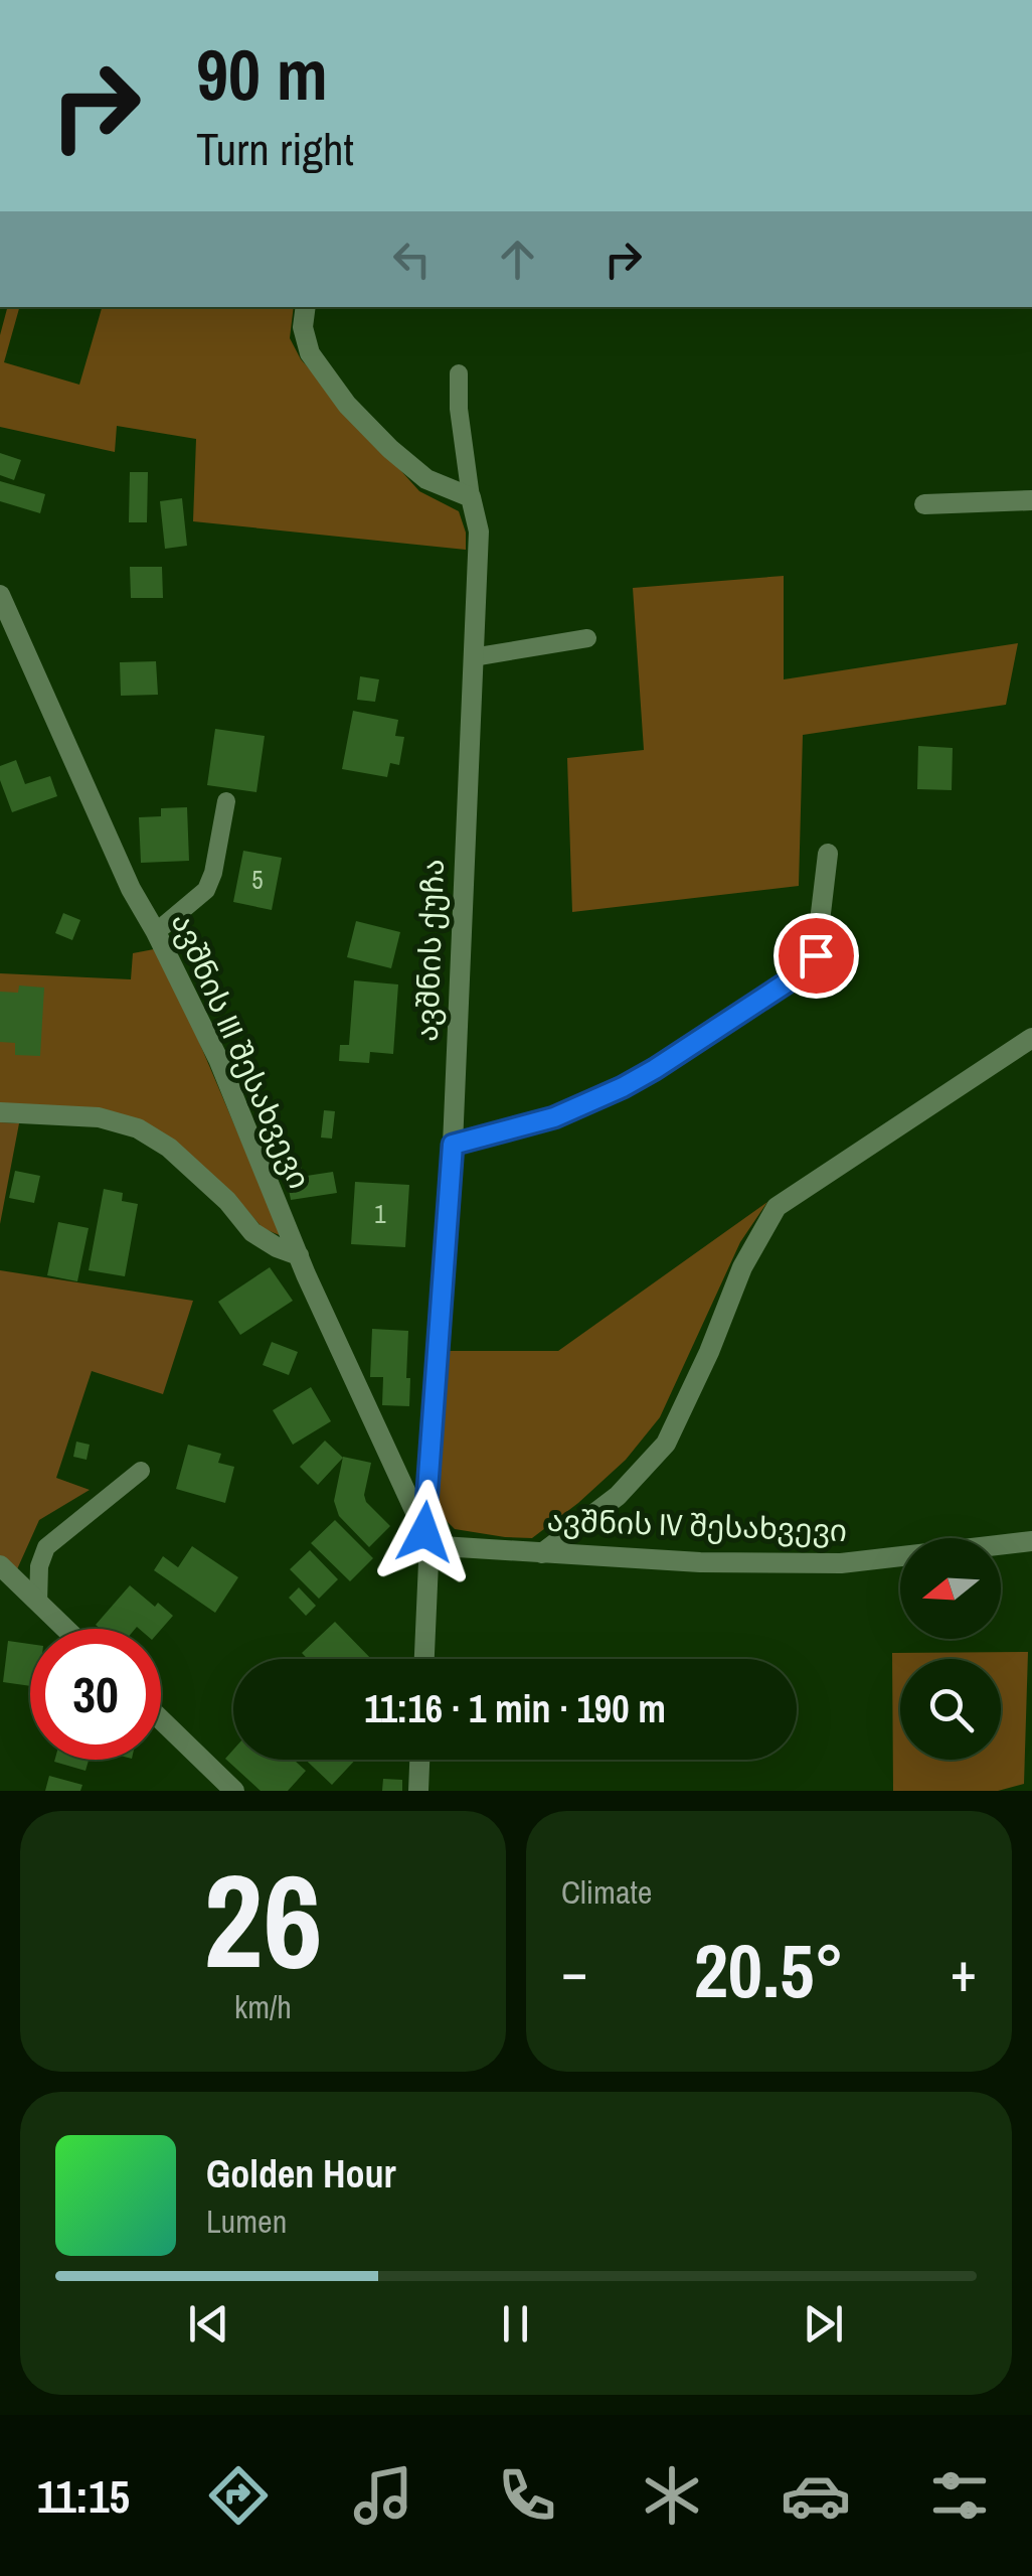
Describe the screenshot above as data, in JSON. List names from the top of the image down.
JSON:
{
  "streets": {
    "street": ["ავშნის ქუჩა", "ავშნის III შესახვევი", "ავშნის IV შესახვევი"]
  },
  "crossings": [
    ["ავშნის ქუჩა", "ავშნის III შესახვევი"],
    ["ავშნის ქუჩა", "ავშნის IV შესახვევი"],
    ["ავშნის III შესახვევი", "ავშნის IV შესახვევი"]
  ],
  "house_numbers": ["5", "1"],
  "north": "left",
  "page": {
    "turn": ["90 m", "Turn right"],
    "limit": "30",
    "trip": "11:16 · 1 min · 190 m",
    "tile": [
      ["26", "km/h"],
      "Climate"
    ],
    "heat": ["−", "20.5°", "+"],
    "song": ["Golden Hour", "Lumen"],
    "tabs": "11:15"
  }
}
